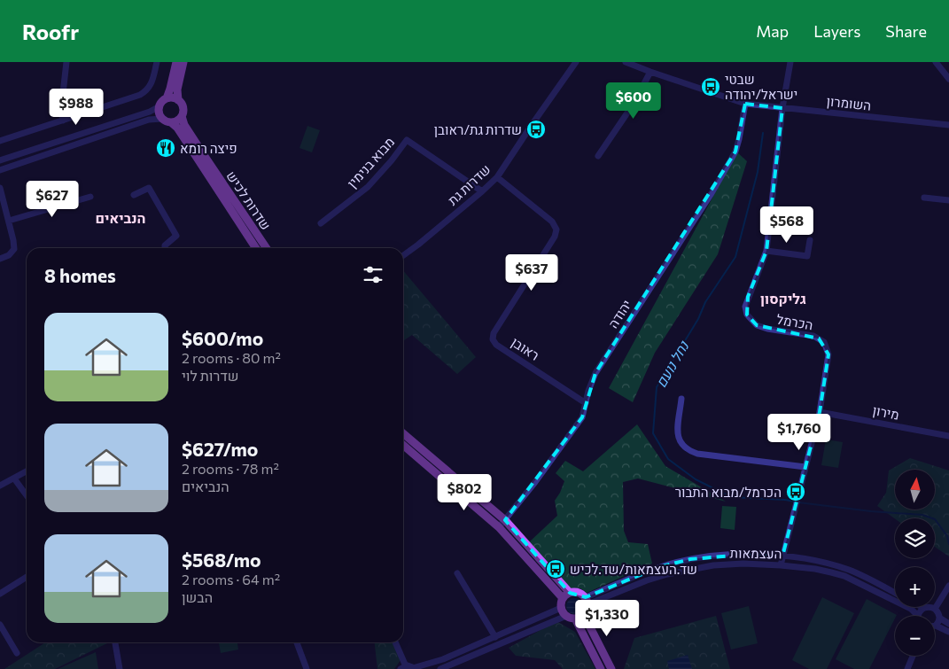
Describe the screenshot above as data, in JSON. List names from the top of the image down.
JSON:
{
  "streets": {
    "main road": ["שדרות לכיש"],
    "street": [
      "השומרון",
      "מבוא בנימין",
      "שדרות גת",
      "יהודה",
      "הכרמל",
      "ראובן",
      "מירון",
      "העצמאות"
    ]
  },
  "crossings": [
    ["השומרון", "יהודה"],
    ["השומרון", "הכרמל"],
    ["מבוא בנימין", "שדרות גת"],
    ["שדרות גת", "ראובן"],
    ["יהודה", "ראובן"],
    ["הכרמל", "מירון"],
    ["הכרמל", "העצמאות"]
  ],
  "districts": ["הנביאים", "גליקסון"],
  "water": ["נחל נועם"],
  "places": {
    "bus stop": [
      "שבטי ישראל/יהודה",
      "שדרות גת/ראובן",
      "הכרמל/מבוא התבור",
      "שד.העצמאות/שד.לכיש"
    ],
    "restaurant": ["פיצה רומא"]
  },
  "north": "top",
  "page": {
    "header": "Roofr",
    "nav": ["Map", "Layers", "Share"],
    "price": [
      "$600",
      "$988",
      "$627",
      "$568",
      "$637",
      "$1,760",
      "$802",
      "$1,330"
    ],
    "heading": "8 homes",
    "list": [
      {
        "name": "$600/mo",
        "note": "2 rooms · 80 m² · שדרות לוי"
      },
      {
        "name": "$627/mo",
        "note": "2 rooms · 78 m² · הנביאים"
      },
      {
        "name": "$568/mo",
        "note": "2 rooms · 64 m² · הבשן"
      }
    ],
    "map_buttons": ["+", "−"]
  }
}
